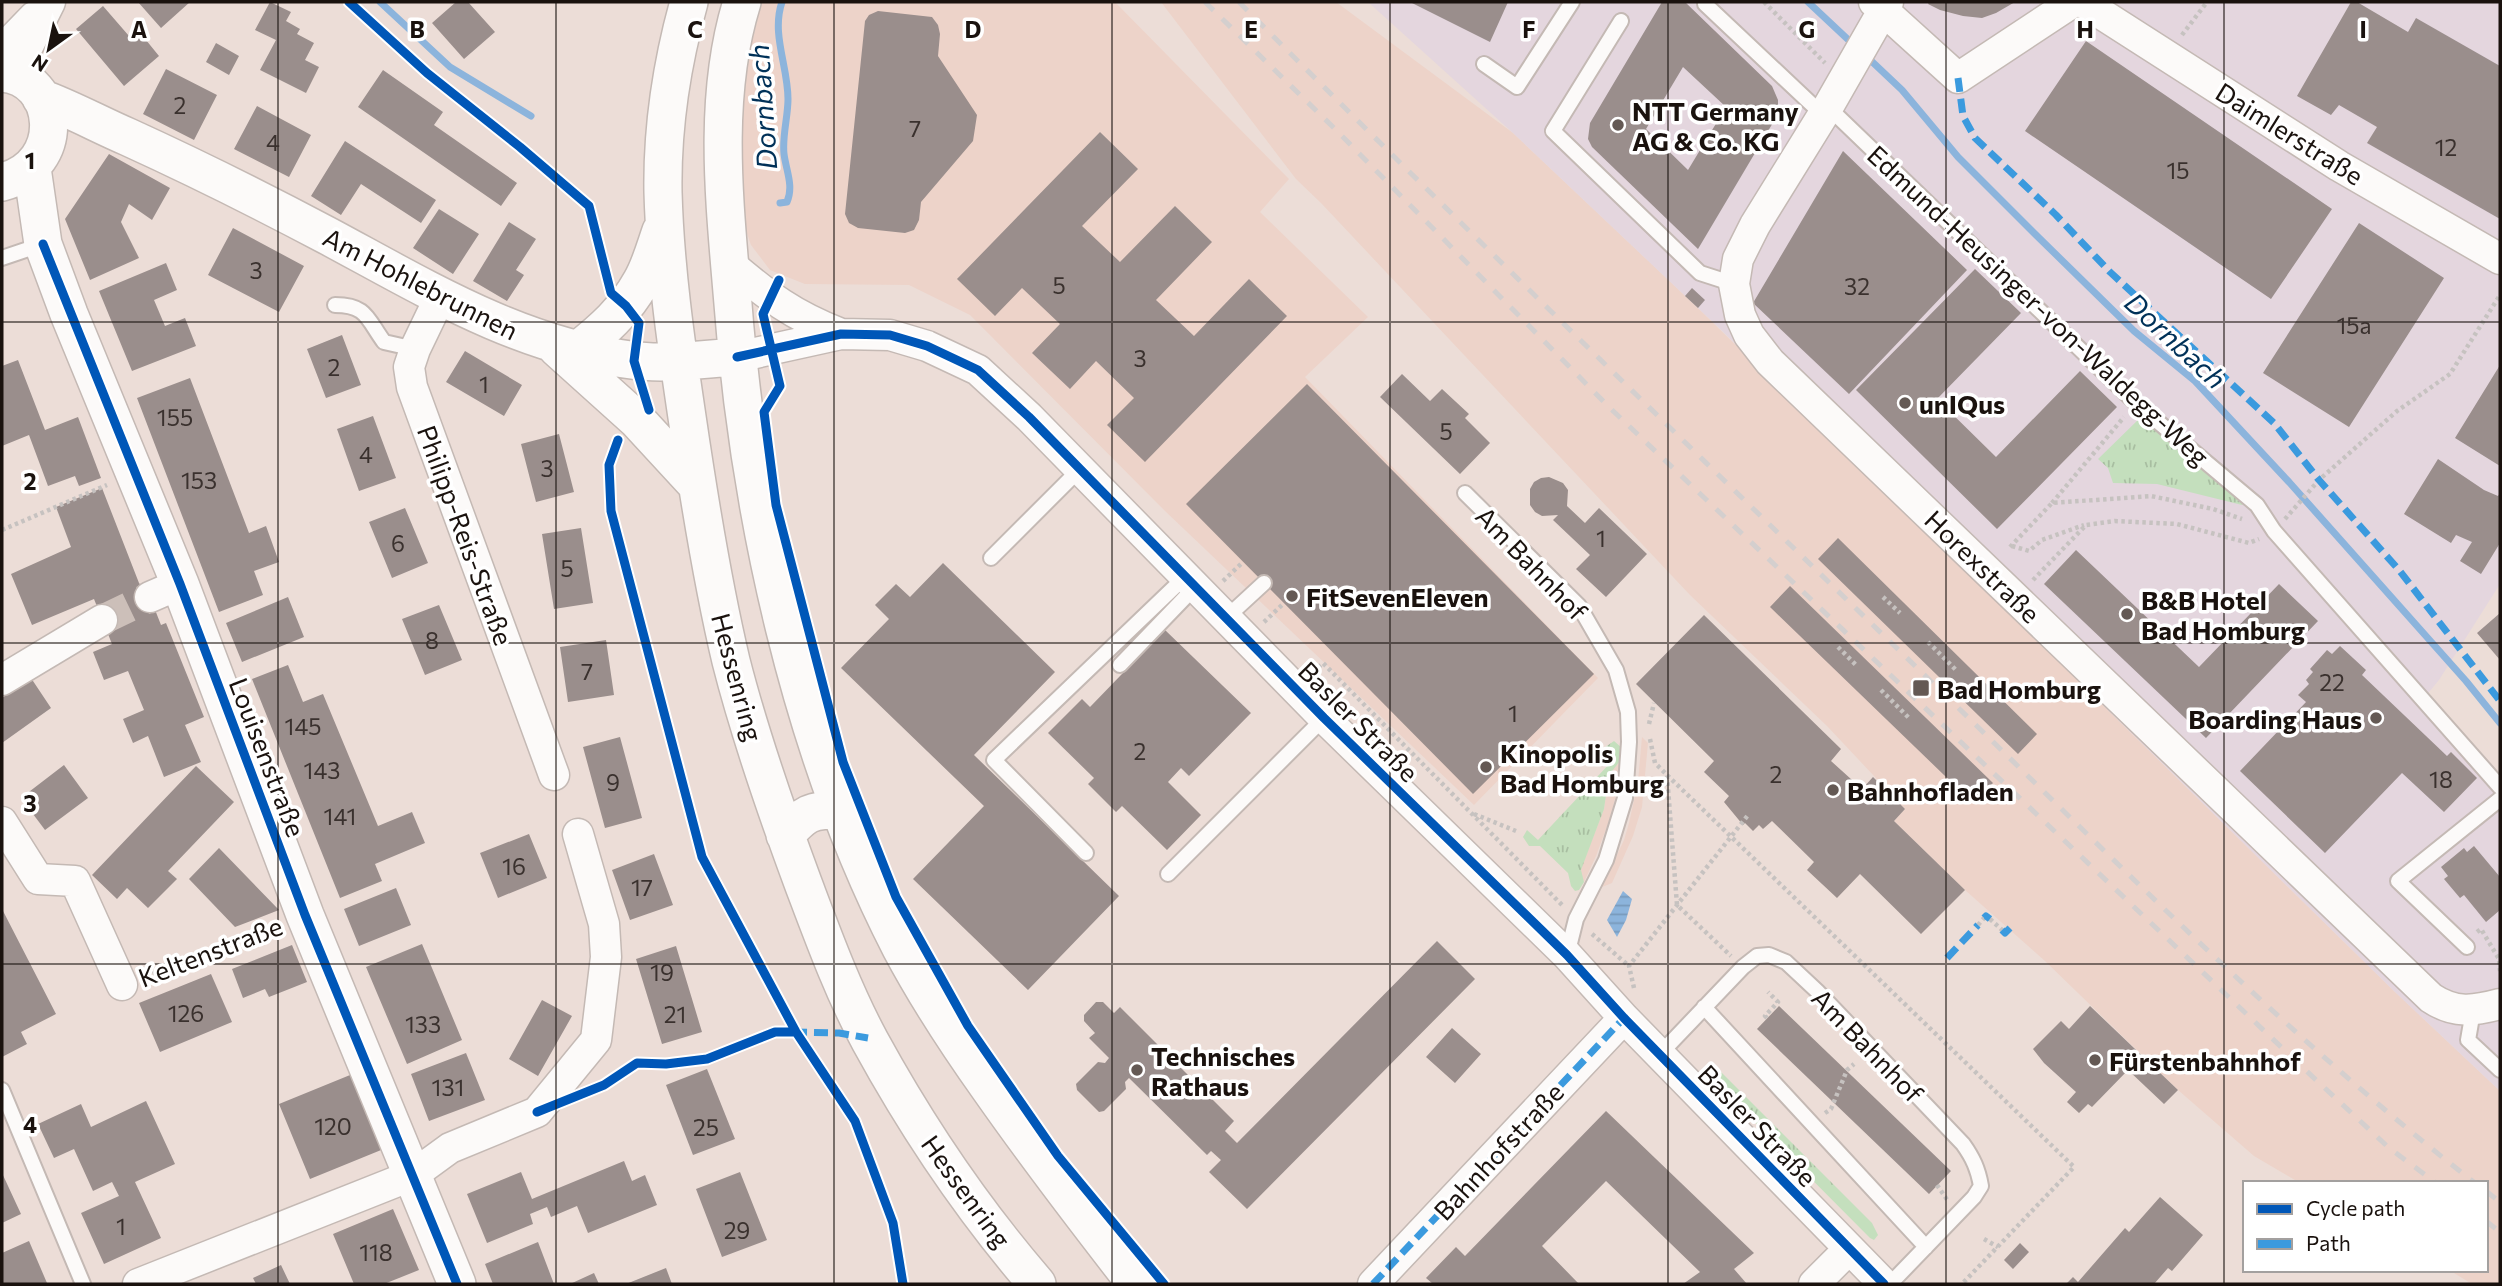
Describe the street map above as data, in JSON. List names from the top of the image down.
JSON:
{
  "streets": {
    "street": [
      "Daimlerstraße",
      "Am Hohlebrunnen",
      "Philipp-Reis-Straße",
      "Horexstraße",
      "Hessenring",
      "Basler Straße",
      "Louisenstraße",
      "Keltenstraße",
      "Bahnhofstraße"
    ],
    "lane": ["Edmund-Heusinger-von-Waldegg-Weg", "Am Bahnhof"]
  },
  "crossings": [
    ["Am Hohlebrunnen", "Philipp-Reis-Straße"],
    ["Am Hohlebrunnen", "Hessenring"],
    ["Am Hohlebrunnen", "Basler Straße"],
    ["Edmund-Heusinger-von-Waldegg-Weg", "Horexstraße"],
    ["Am Bahnhof", "Basler Straße"],
    ["Basler Straße", "Bahnhofstraße"],
    ["Louisenstraße", "Keltenstraße"]
  ],
  "water": ["Dornbach"],
  "places": {
    "other": [
      "NTT Germany AG & Co. KG",
      "unIQus",
      "FitSevenEleven",
      "B&B Hotel Bad Homburg",
      "Boarding Haus",
      "Kinopolis Bad Homburg",
      "Bahnhofladen",
      "Fürstenbahnhof",
      "Technisches Rathaus"
    ],
    "transit": ["Bad Homburg"]
  },
  "house_numbers": [
    "2",
    "7",
    "4",
    "12",
    "15",
    "3",
    "5",
    "32",
    "15a",
    "3",
    "2",
    "1",
    "155",
    "5",
    "4",
    "3",
    "153",
    "1",
    "6",
    "5",
    "8",
    "7",
    "22",
    "1",
    "145",
    "2",
    "143",
    "2",
    "18",
    "9",
    "141",
    "16",
    "17",
    "19",
    "126",
    "21",
    "133",
    "131",
    "120",
    "25",
    "1",
    "29",
    "118"
  ],
  "legend": ["Cycle path", "Path"],
  "north": "bottom left",
  "grid": {
    "columns": [
      "A",
      "B",
      "C",
      "D",
      "E",
      "F",
      "G",
      "H",
      "I"
    ],
    "rows": [
      "1",
      "2",
      "3",
      "4"
    ]
  }
}
